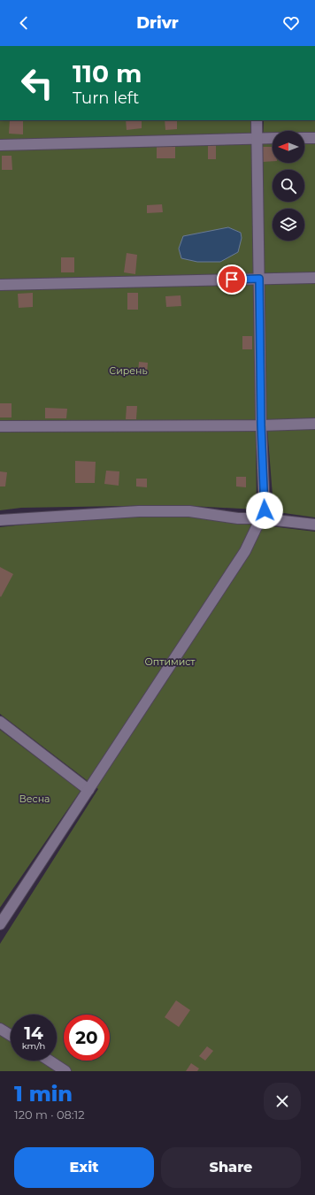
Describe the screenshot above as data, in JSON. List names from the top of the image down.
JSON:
{
  "parks": ["Сирень", "Оптимист", "Весна"],
  "north": "left",
  "page": {
    "header": "Drivr",
    "turn": ["110 m", "Turn left"],
    "speed": "14 km/h",
    "limit": "20",
    "heading": ["1 min", "120 m · 08:12"],
    "buttons": ["Exit", "Share"]
  }
}
